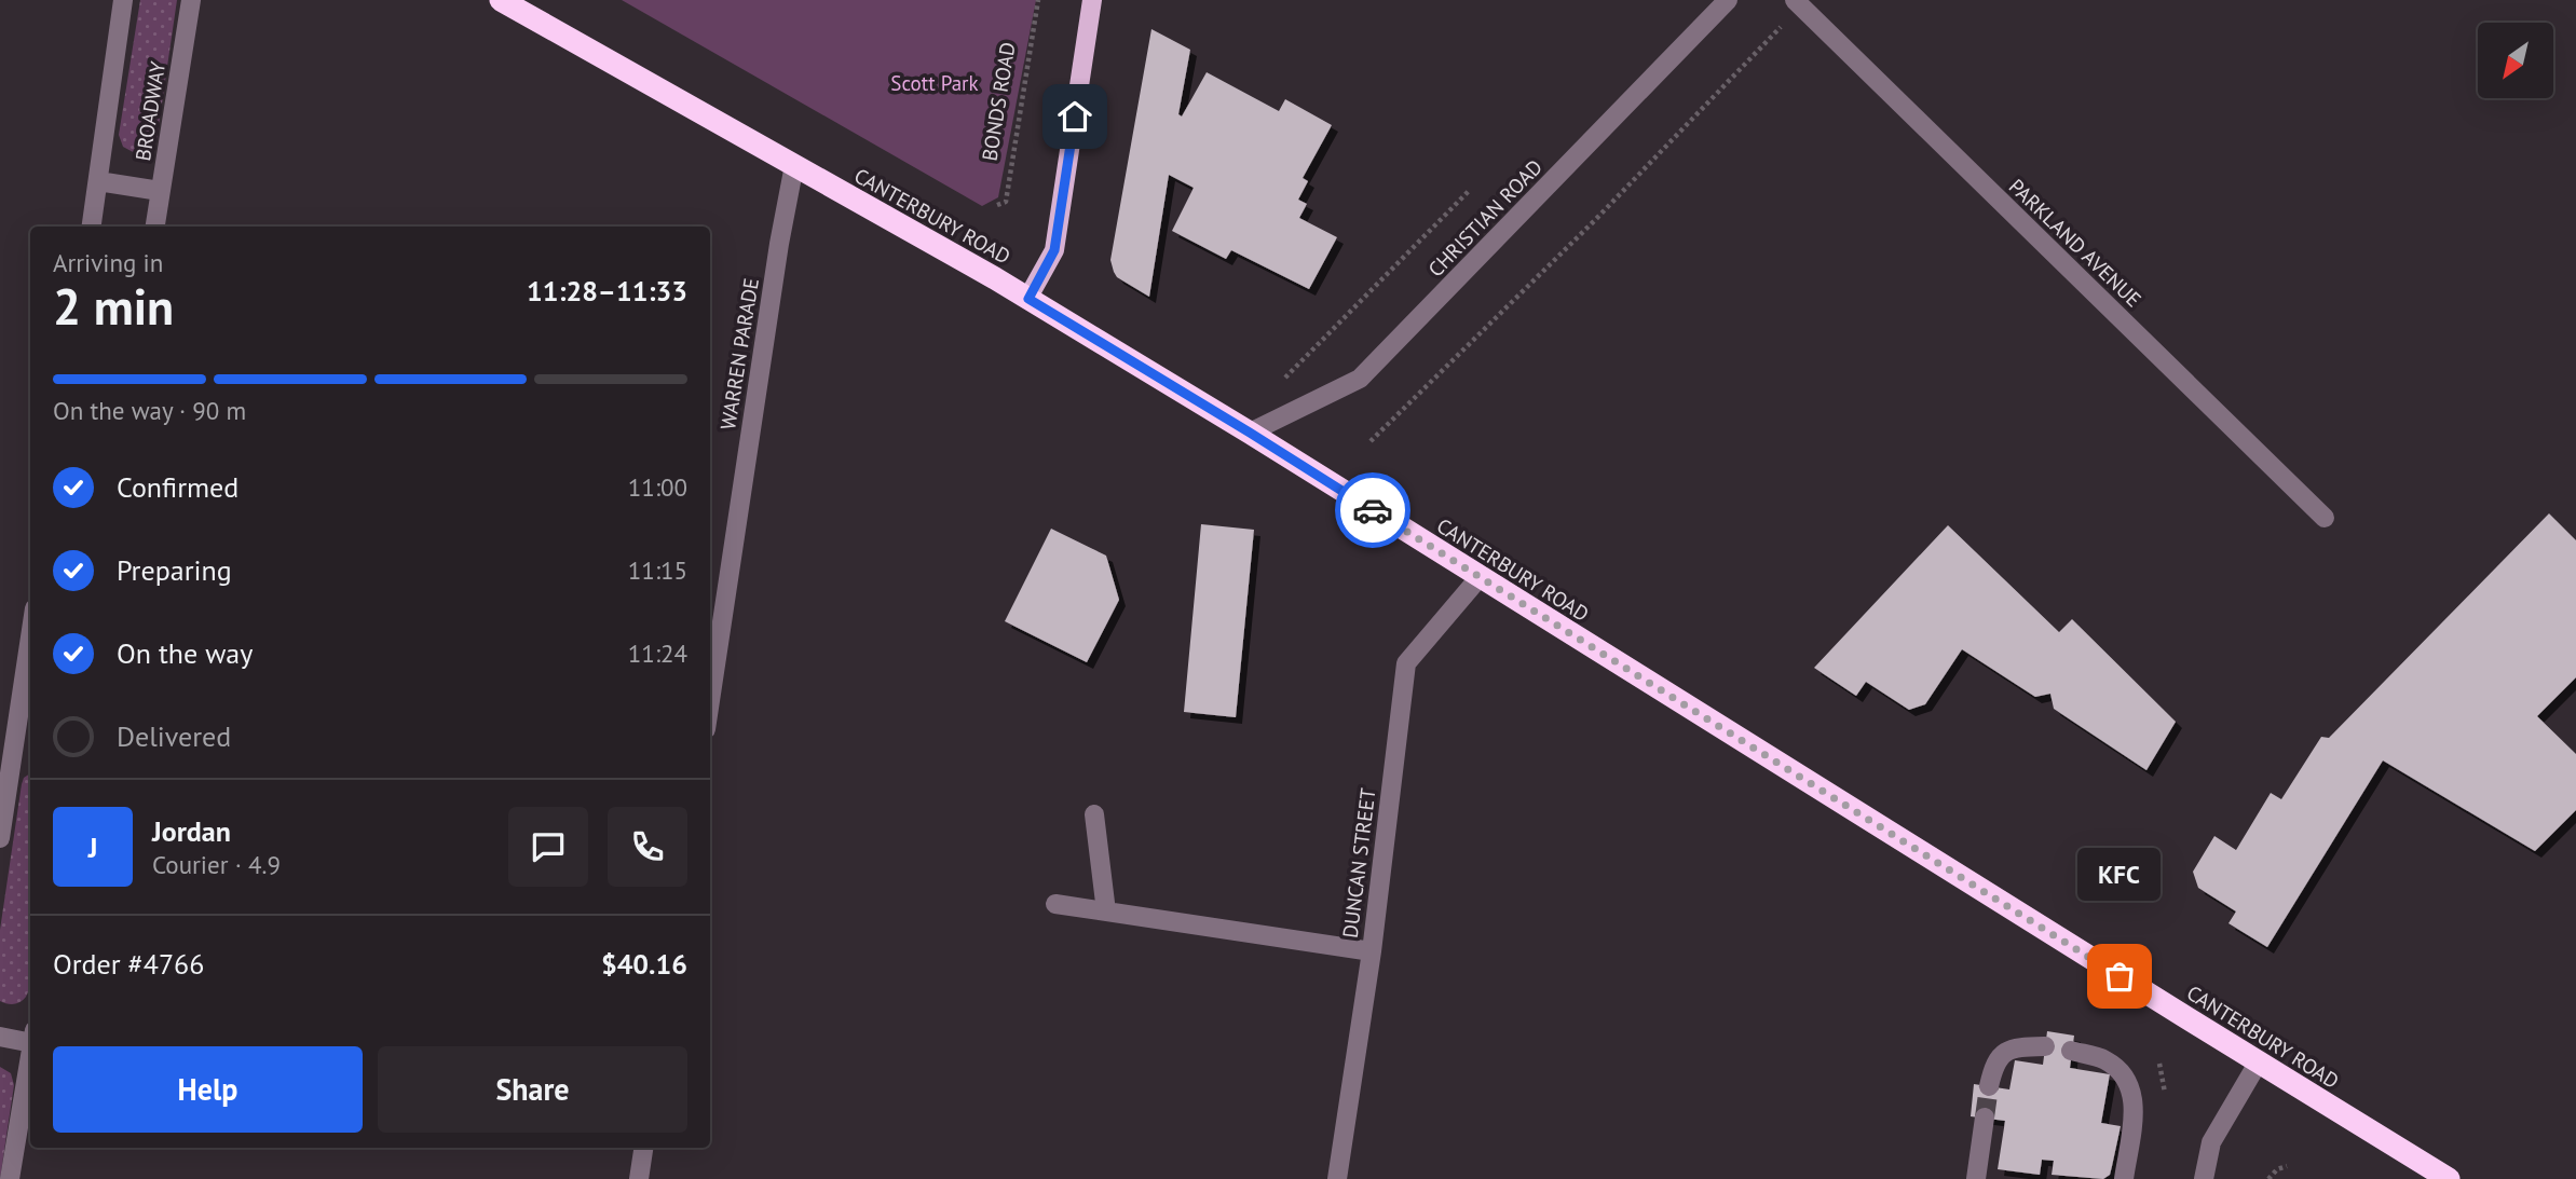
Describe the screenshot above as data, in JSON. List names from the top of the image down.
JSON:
{
  "streets": {
    "highway": ["CANTERBURY ROAD"],
    "street": [
      "BROADWAY",
      "CHRISTIAN ROAD",
      "PARKLAND AVENUE",
      "WARREN PARADE",
      "DUNCAN STREET"
    ],
    "path": ["BONDS ROAD"]
  },
  "crossings": [
    ["CANTERBURY ROAD", "CHRISTIAN ROAD"],
    ["CANTERBURY ROAD", "WARREN PARADE"],
    ["CANTERBURY ROAD", "DUNCAN STREET"]
  ],
  "parks": ["Scott Park"],
  "places": ["KFC"],
  "north": "bottom left",
  "page": {
    "heading": ["2 min", "Arriving in", "11:28–11:33"],
    "panel": [
      "Jordan",
      "Courier · 4.9",
      "Order #4766",
      "$40.16"
    ],
    "bar": "On the way · 90 m",
    "list": [
      ["Confirmed", "11:00"],
      ["Preparing", "11:15"],
      ["On the way", "11:24"],
      "Delivered"
    ],
    "round": "J",
    "bubble": "KFC",
    "buttons": ["Help", "Share"]
  }
}
